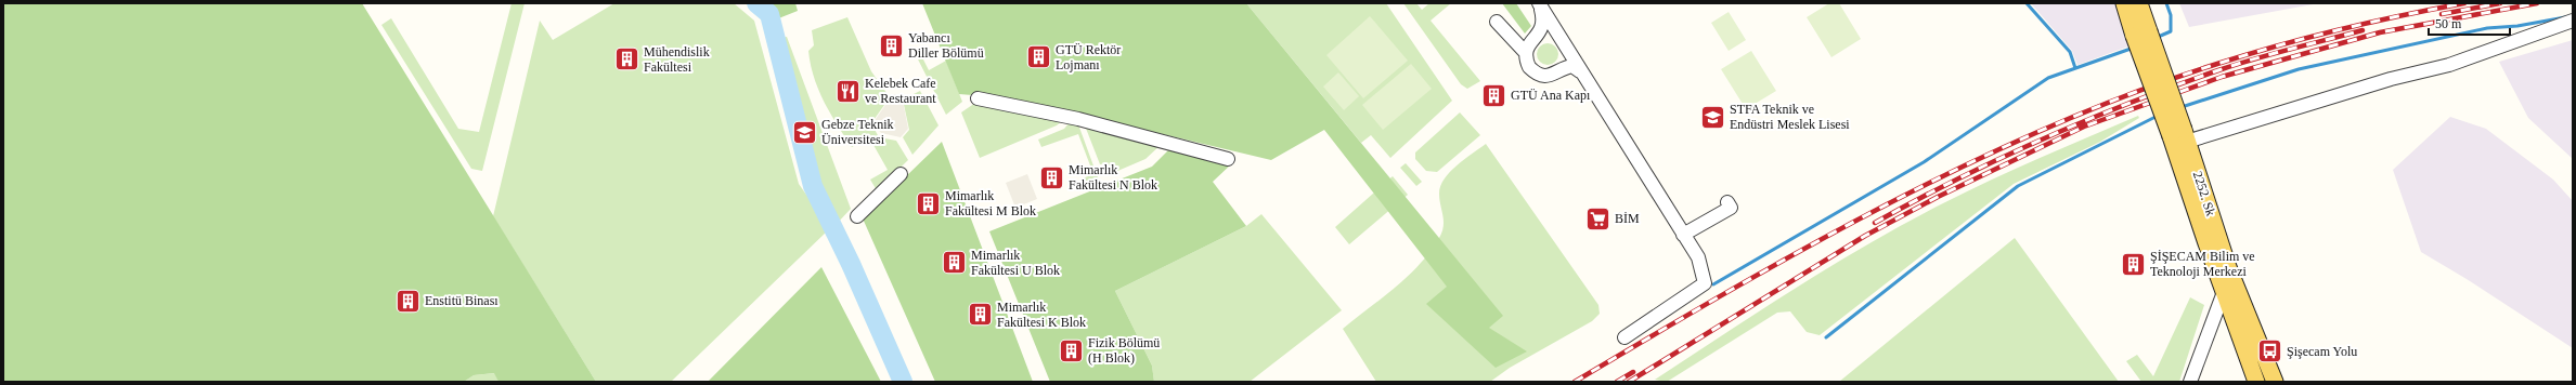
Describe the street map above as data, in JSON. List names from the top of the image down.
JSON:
{
  "streets": {
    "main road": ["2252. Sk"]
  },
  "places": {
    "building": [
      "Yabancı Diller Bölümü",
      "GTÜ Rektör Lojmanı",
      "Mühendislik Fakültesi",
      "GTÜ Ana Kapı",
      "Mimarlık Fakültesi N Blok",
      "Mimarlık Fakültesi M Blok",
      "Mimarlık Fakültesi U Blok",
      "ŞİŞECAM Bilim ve Teknoloji Merkezi",
      "Enstitü Binası",
      "Mimarlık Fakültesi K Blok",
      "Fizik Bölümü (H Blok)"
    ],
    "restaurant": ["Kelebek Cafe ve Restaurant"],
    "school or university": ["STFA Teknik ve Endüstri Meslek Lisesi", "Gebze Teknik Üniversitesi"],
    "supermarket": ["BİM"],
    "bus stop": ["Şişecam Yolu"]
  },
  "scale_bar": "50 m"
}
